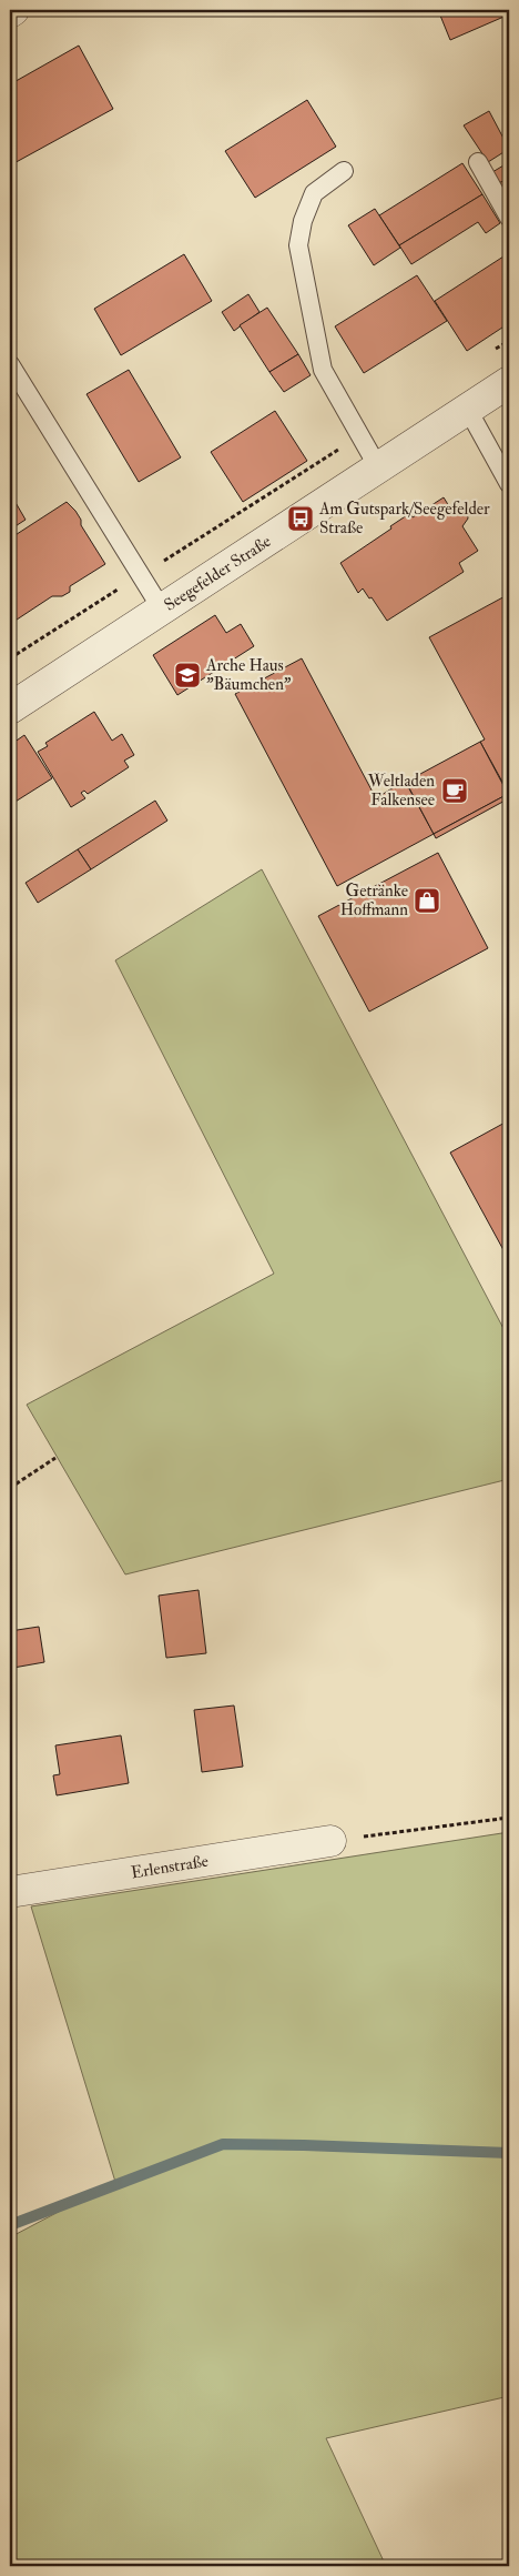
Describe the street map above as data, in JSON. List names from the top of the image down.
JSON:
{
  "streets": {
    "street": ["Seegefelder Straße", "Erlenstraße"]
  },
  "places": {
    "bus stop": ["Am Gutspark/Seegefelder Straße"],
    "school or university": ["Arche Haus \"Bäumchen\""],
    "cafe": ["Weltladen Falkensee"],
    "shop": ["Getränke Hoffmann"]
  }
}
